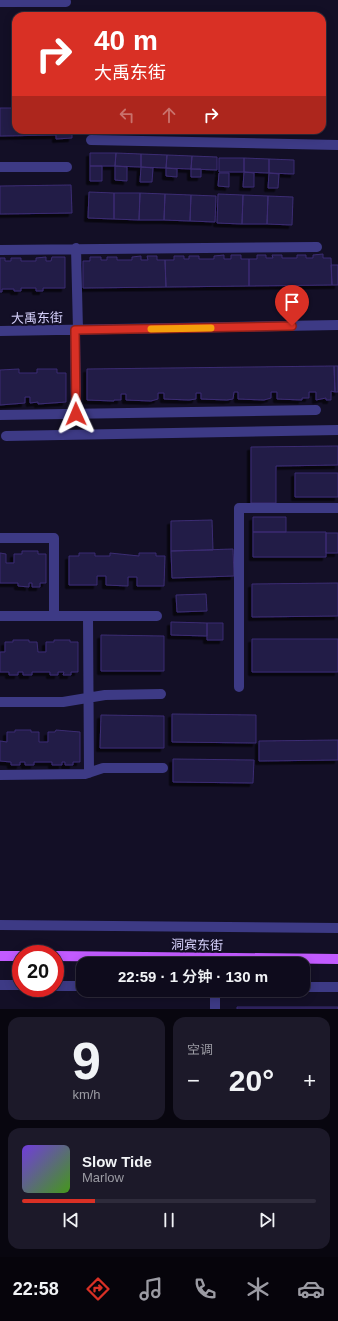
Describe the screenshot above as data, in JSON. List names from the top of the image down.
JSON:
{
  "streets": {
    "main road": ["洞宾东街"],
    "street": ["大禹东街"]
  },
  "page": {
    "turn": ["40 m", "大禹东街"],
    "limit": "20",
    "trip": "22:59 · 1 分钟 · 130 m",
    "tile": [
      ["9", "km/h"],
      "空调"
    ],
    "heat": ["−", "20°", "+"],
    "song": ["Slow Tide", "Marlow"],
    "tabs": "22:58"
  }
}
